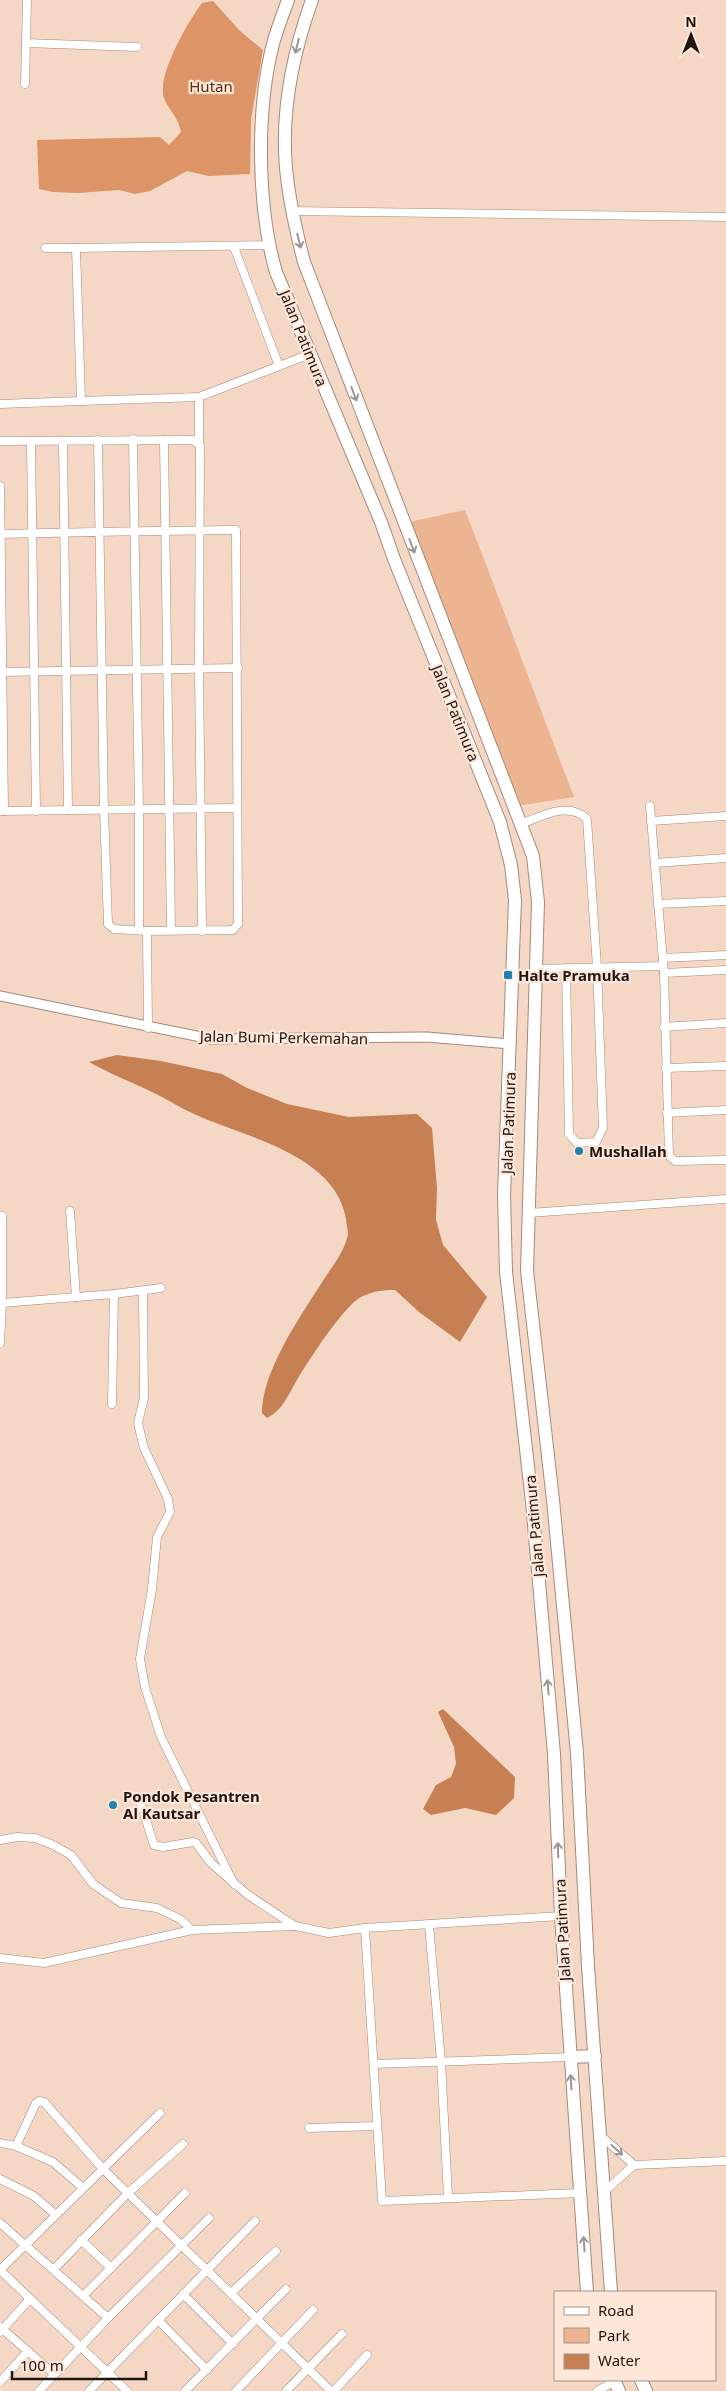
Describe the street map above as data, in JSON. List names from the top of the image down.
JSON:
{
  "streets": {
    "highway": ["Jalan Patimura"],
    "street": ["Jalan Bumi Perkemahan"]
  },
  "crossings": [
    ["Jalan Patimura", "Jalan Bumi Perkemahan"]
  ],
  "parks": ["Hutan"],
  "places": {
    "transit": ["Halte Pramuka"],
    "other": ["Mushallah", "Pondok Pesantren Al Kautsar"]
  },
  "legend": ["Road", "Park", "Water"],
  "scale_bar": "100 m",
  "north": "top"
}
